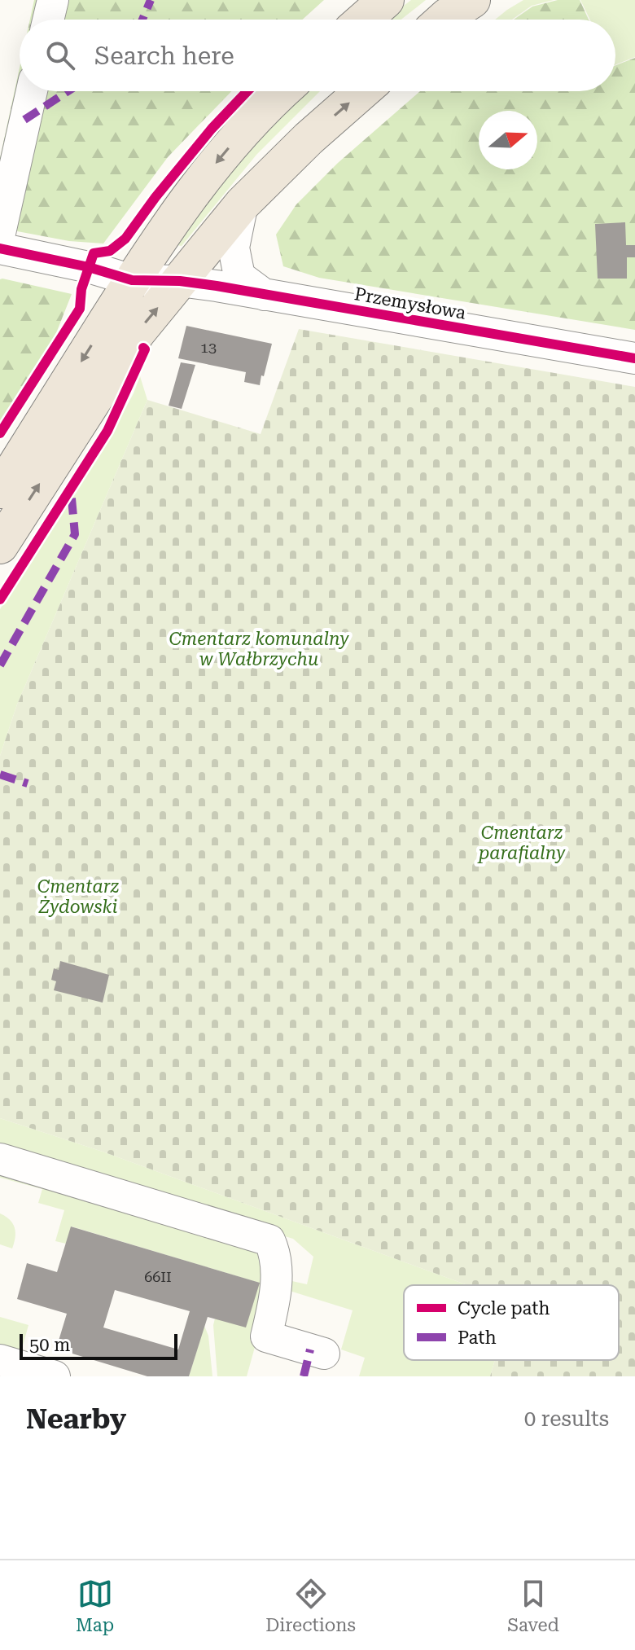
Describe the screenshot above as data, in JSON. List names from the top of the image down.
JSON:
{
  "streets": {
    "street": ["Przemysłowa"]
  },
  "parks": ["Cmentarz komunalny w Wałbrzychu", "Cmentarz parafialny", "Cmentarz Żydowski"],
  "house_numbers": ["13", "66II"],
  "legend": ["Cycle path", "Path"],
  "scale_bar": "50 m",
  "north": "right",
  "page": {
    "search": "Search here",
    "scale": "50 m",
    "heading": ["Nearby", "0 results"],
    "nav": ["Map", "Directions", "Saved"]
  }
}
